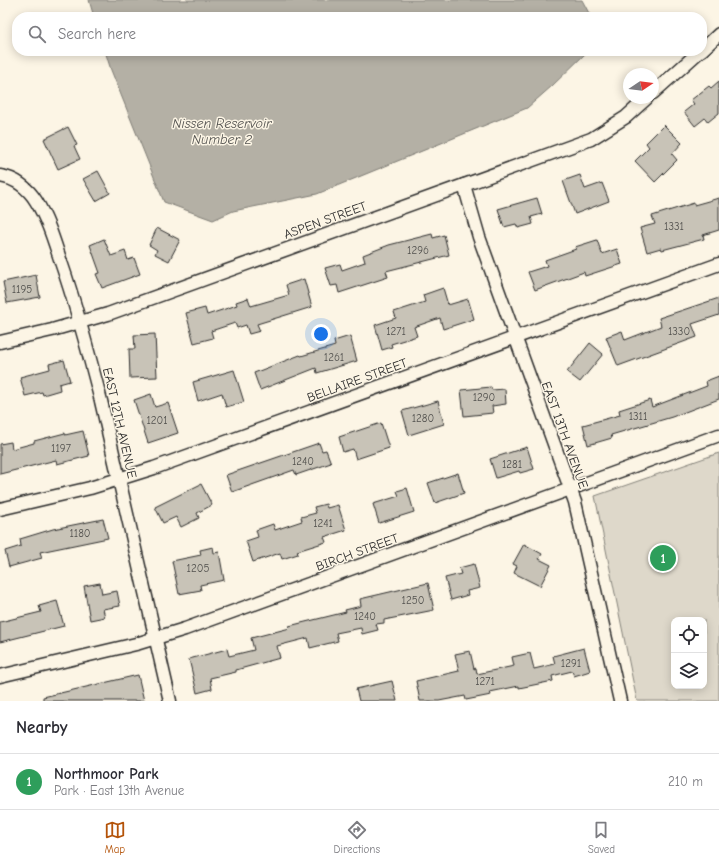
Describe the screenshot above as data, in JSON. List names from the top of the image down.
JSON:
{
  "streets": {
    "street": [
      "ASPEN STREET",
      "BELLAIRE STREET",
      "EAST 12TH AVENUE",
      "EAST 13TH AVENUE",
      "BIRCH STREET"
    ]
  },
  "crossings": [
    ["ASPEN STREET", "EAST 12TH AVENUE"],
    ["ASPEN STREET", "EAST 13TH AVENUE"],
    ["BELLAIRE STREET", "EAST 12TH AVENUE"],
    ["BELLAIRE STREET", "EAST 13TH AVENUE"],
    ["EAST 12TH AVENUE", "BIRCH STREET"],
    ["EAST 13TH AVENUE", "BIRCH STREET"]
  ],
  "water": ["Nissen Reservoir Number 2"],
  "house_numbers": [
    "1331",
    "1296",
    "1195",
    "1271",
    "1330",
    "1261",
    "1290",
    "1311",
    "1280",
    "1201",
    "1197",
    "1240",
    "1281",
    "1241",
    "1180",
    "1205",
    "1250",
    "1240",
    "1291",
    "1271"
  ],
  "north": "right",
  "page": {
    "search": "Search here",
    "pins": "1",
    "heading": "Nearby",
    "list": [
      {
        "mark": "1",
        "name": "Northmoor Park",
        "note": "Park · East 13th Avenue",
        "value": "210 m"
      }
    ],
    "nav": ["Map", "Directions", "Saved"]
  }
}
